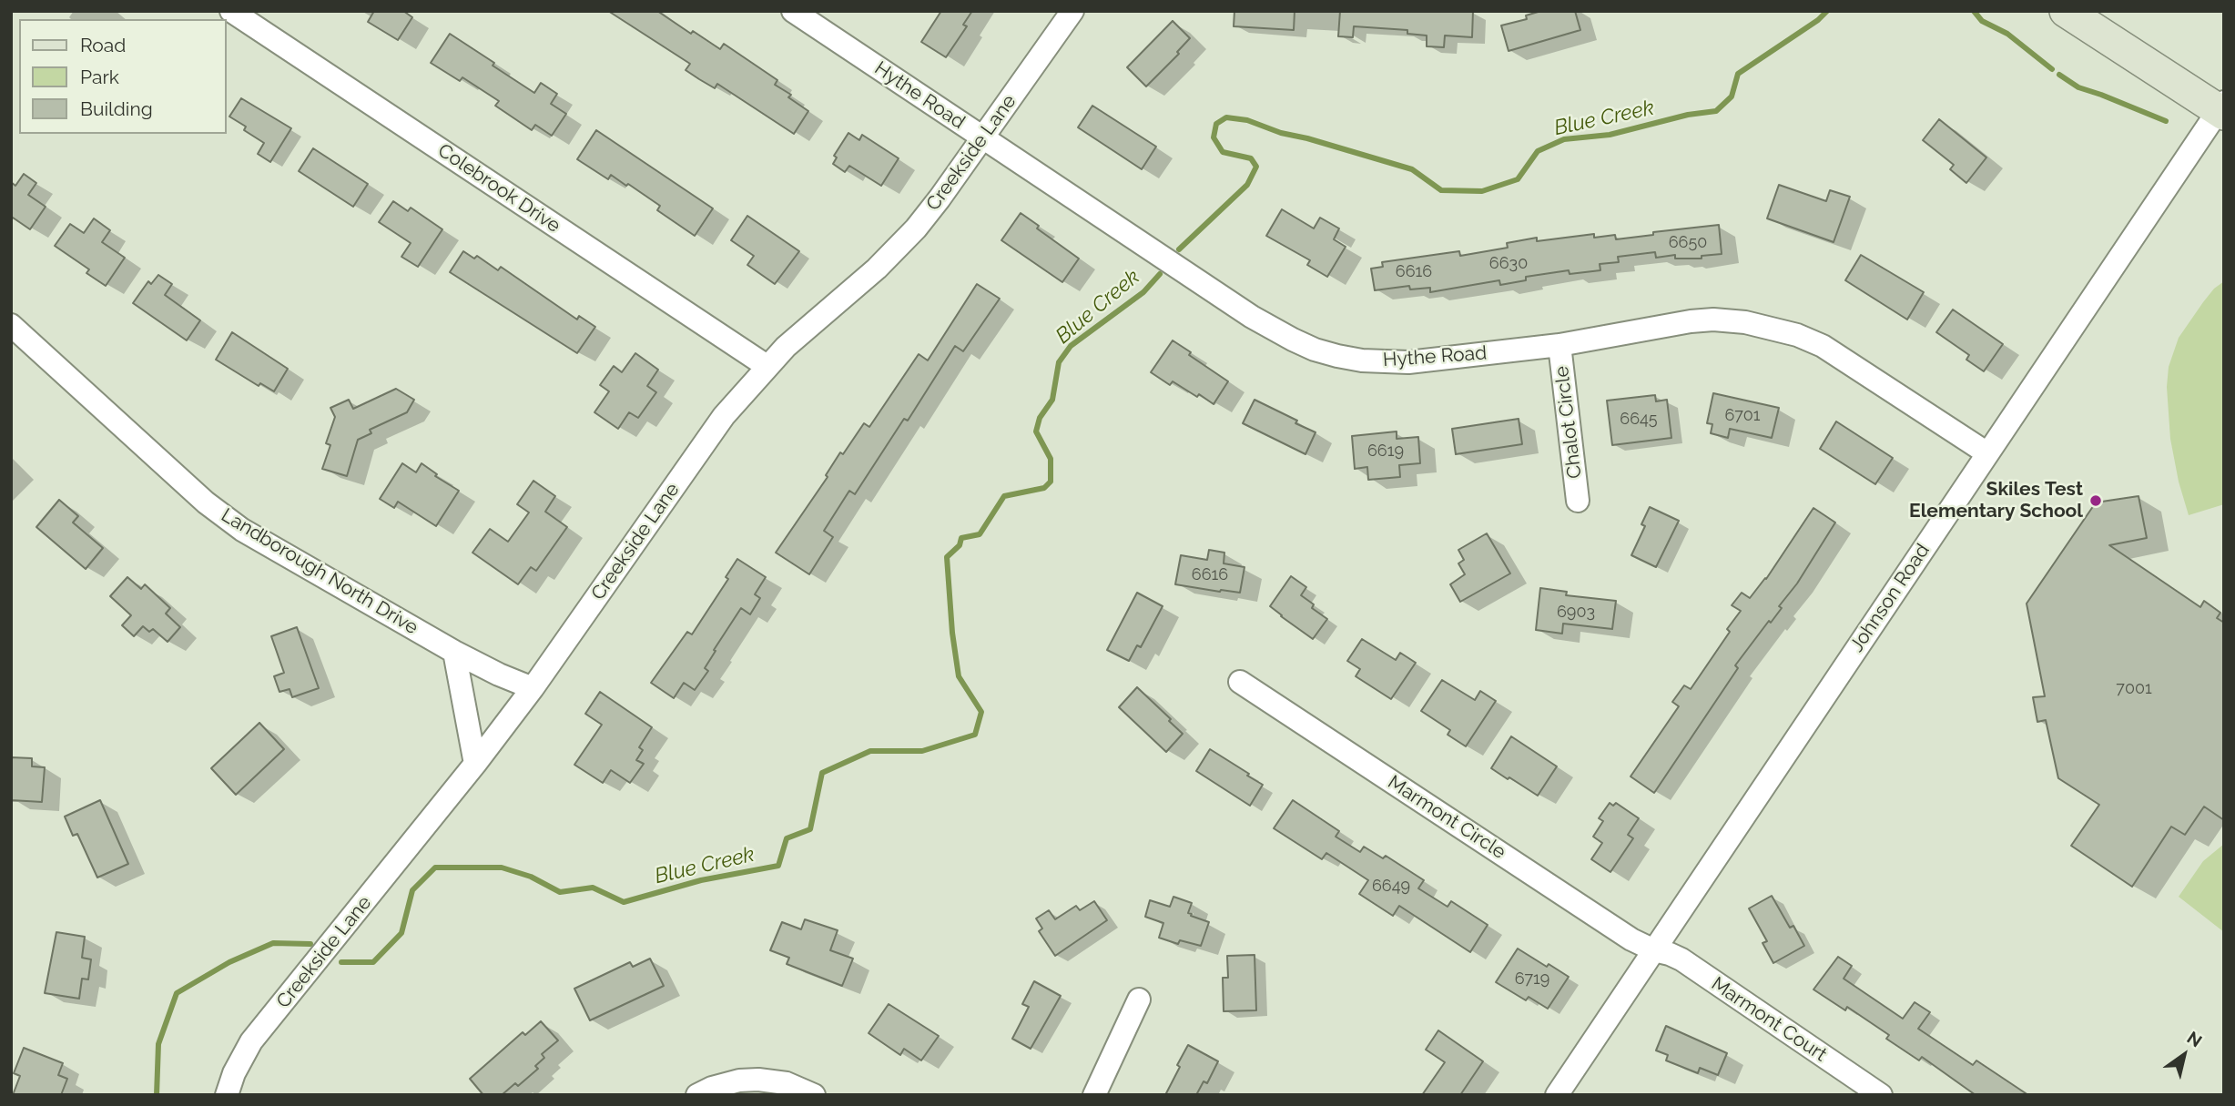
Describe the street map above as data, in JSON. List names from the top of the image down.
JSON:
{
  "streets": {
    "street": [
      "Hythe Road",
      "Creekside Lane",
      "Colebrook Drive",
      "Chalot Circle",
      "Landborough North Drive",
      "Johnson Road",
      "Marmont Circle",
      "Marmont Court"
    ]
  },
  "crossings": [
    ["Hythe Road", "Creekside Lane"],
    ["Hythe Road", "Chalot Circle"],
    ["Hythe Road", "Johnson Road"],
    ["Creekside Lane", "Colebrook Drive"],
    ["Creekside Lane", "Landborough North Drive"],
    ["Johnson Road", "Marmont Circle"],
    ["Johnson Road", "Marmont Court"],
    ["Marmont Circle", "Marmont Court"]
  ],
  "water": ["Blue Creek"],
  "places": ["Skiles Test Elementary School"],
  "house_numbers": [
    "6650",
    "6630",
    "6616",
    "6701",
    "6645",
    "6619",
    "6616",
    "6903",
    "7001",
    "6649",
    "6719"
  ],
  "legend": ["Road", "Park", "Building"],
  "north": "top right"
}
